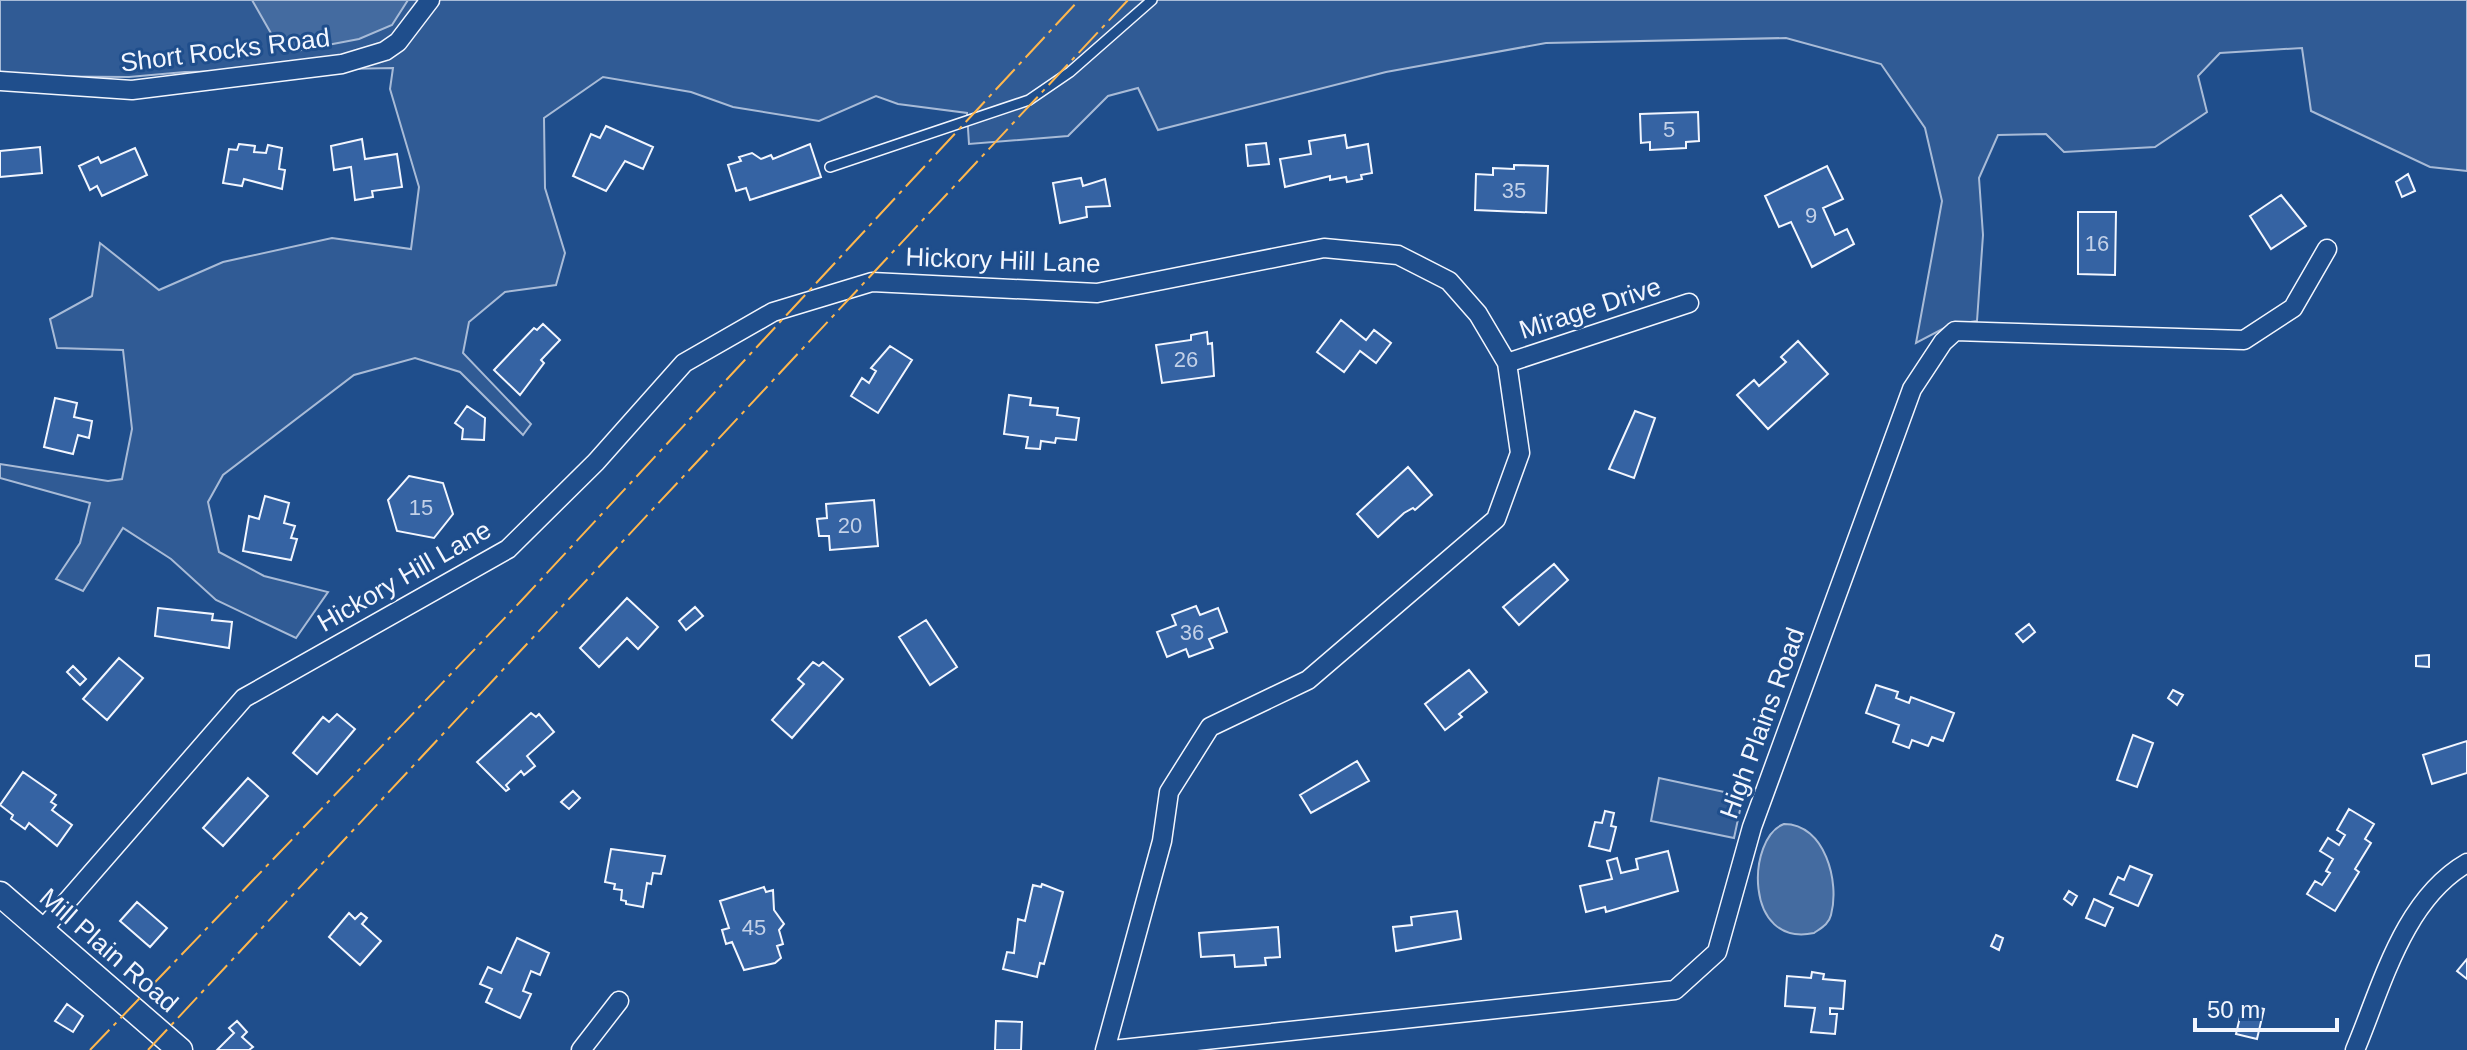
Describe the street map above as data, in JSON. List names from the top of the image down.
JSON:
{
  "streets": {
    "street": [
      "Short Rocks Road",
      "Hickory Hill Lane",
      "Mirage Drive",
      "High Plains Road",
      "Mill Plain Road"
    ]
  },
  "crossings": [
    ["Hickory Hill Lane", "Mirage Drive"],
    ["Hickory Hill Lane", "Mill Plain Road"]
  ],
  "house_numbers": [
    "5",
    "35",
    "9",
    "16",
    "26",
    "15",
    "20",
    "36",
    "45"
  ],
  "scale_bar": "50 m"
}
